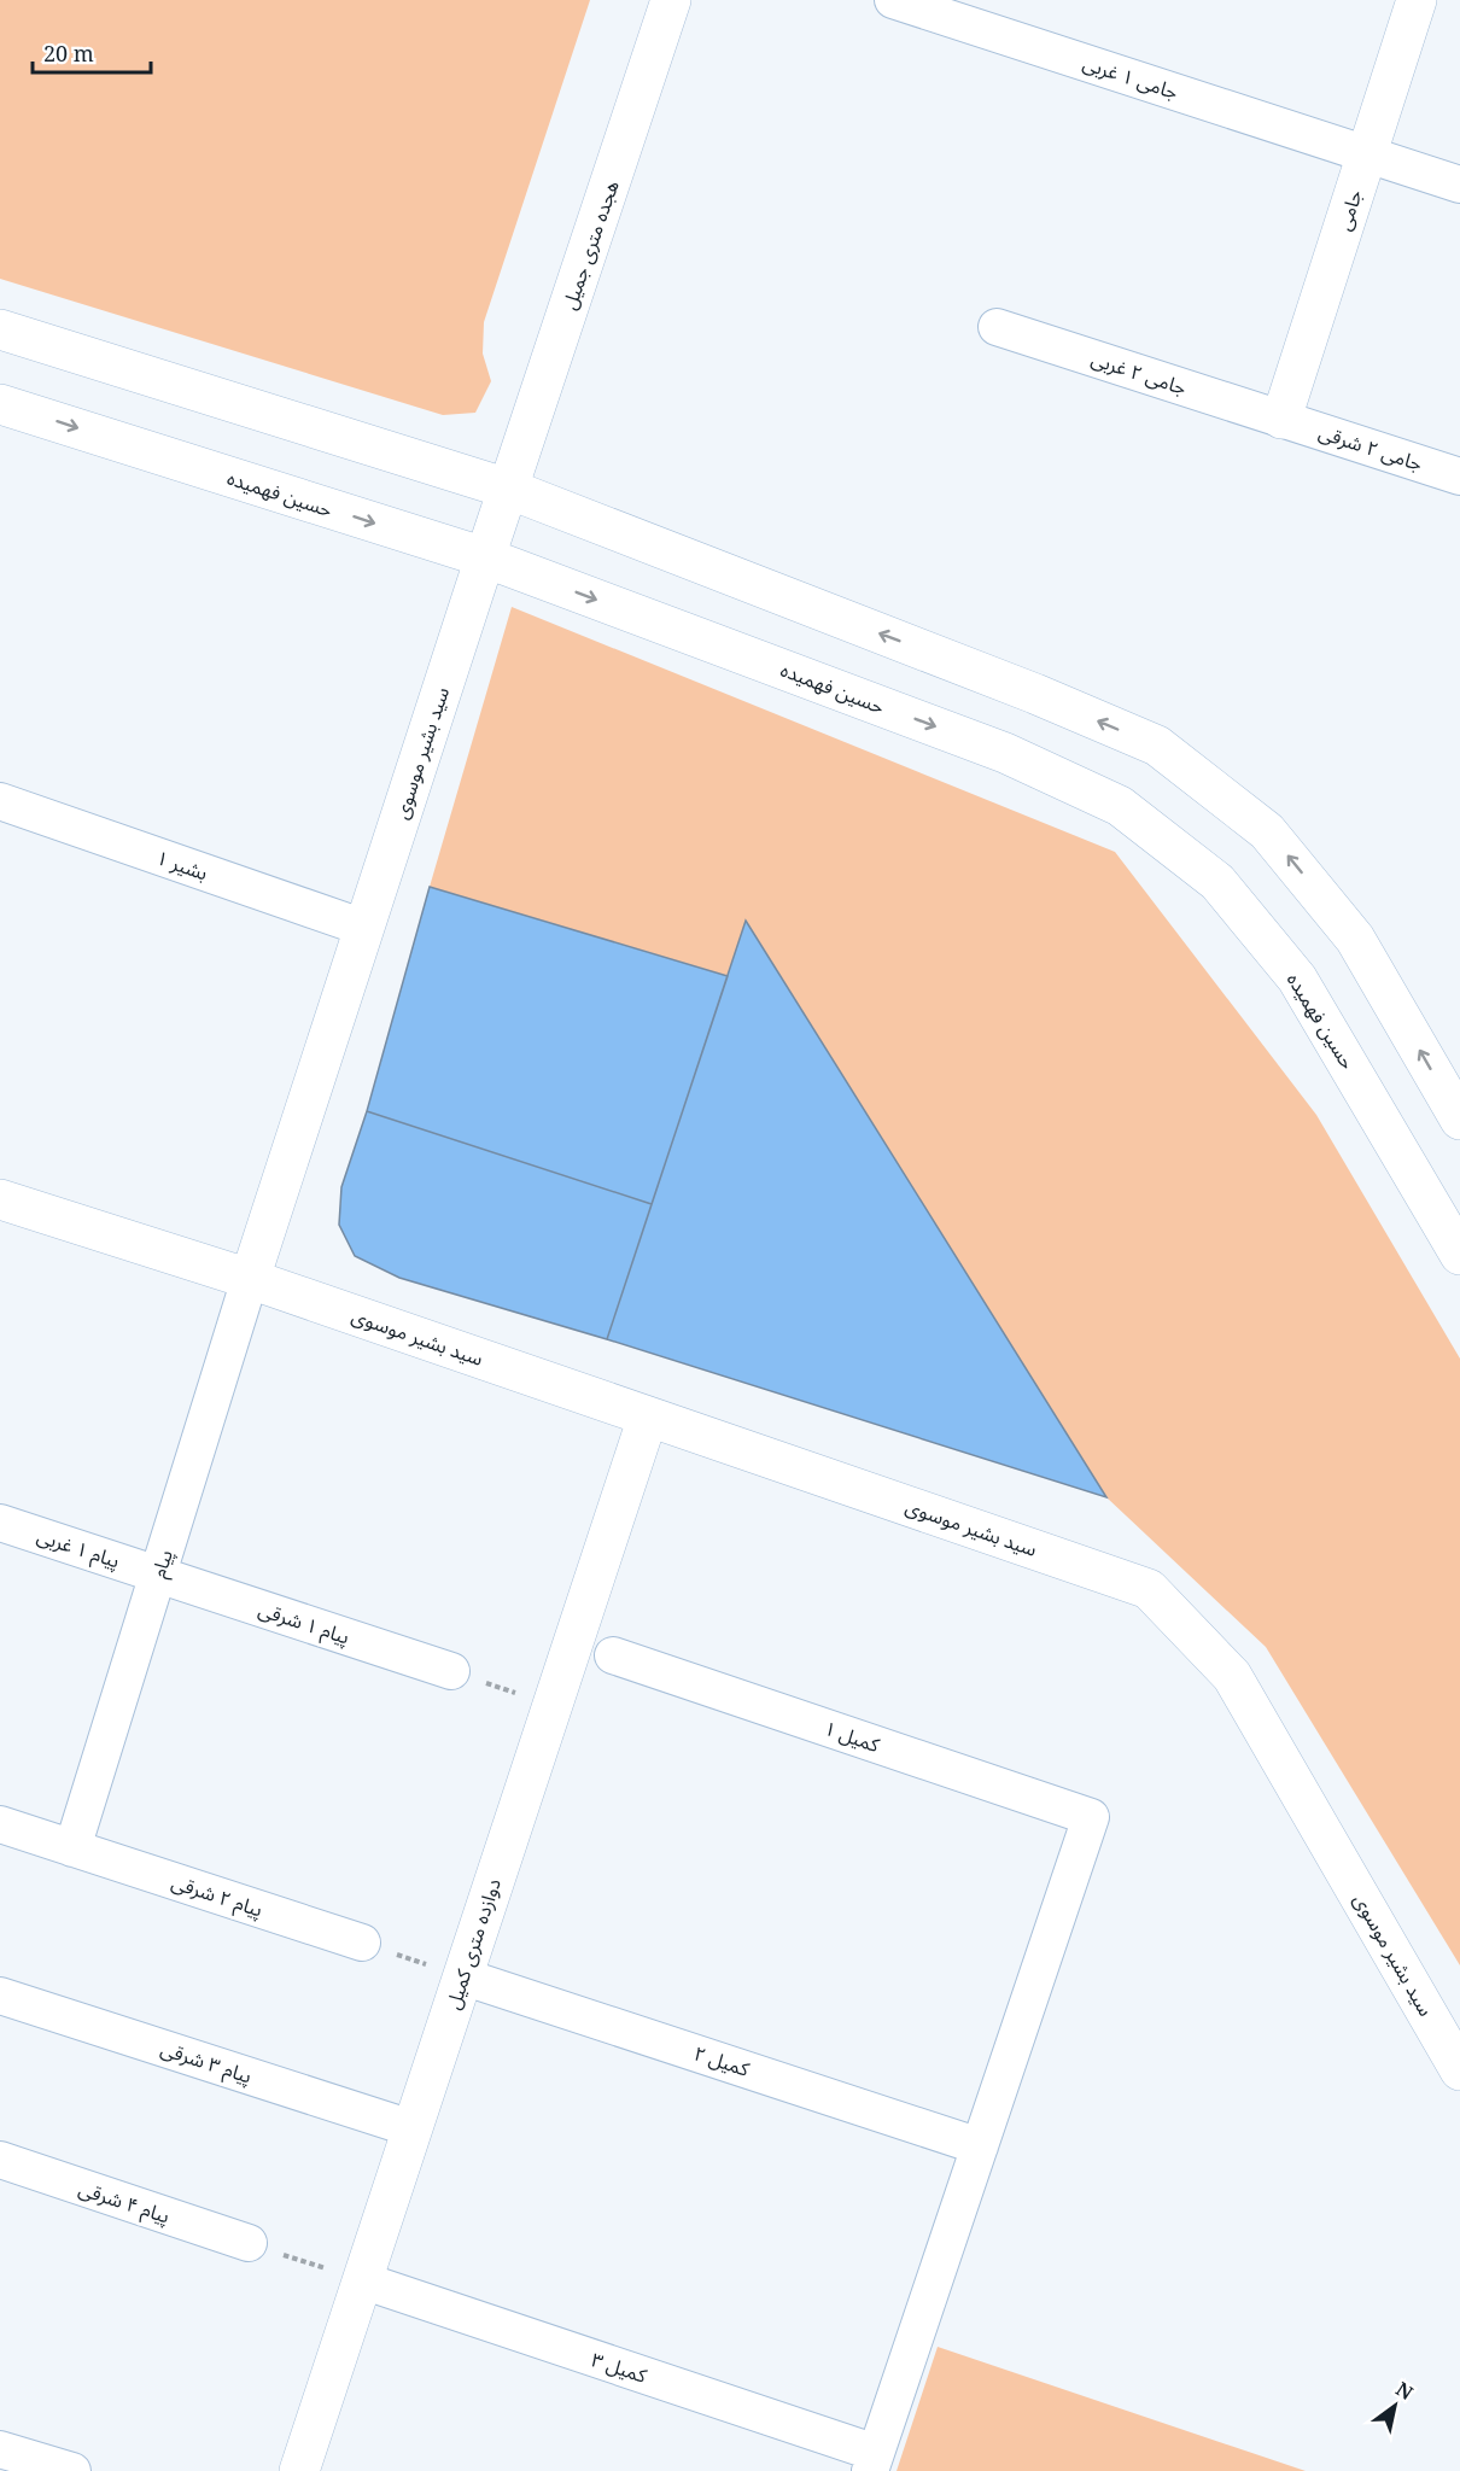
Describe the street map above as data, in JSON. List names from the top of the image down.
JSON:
{
  "streets": {
    "street": [
      "جامی ۱ غربی",
      "جامی",
      "هجده متری جمیل",
      "جامی ۲ غربی",
      "جامی ۲ شرقی",
      "حسین فهمیده",
      "سید بشیر موسوی",
      "بشیر ۱",
      "پیام ۱ غربی",
      "پیام",
      "پیام ۱ شرقی",
      "کمیل ۱",
      "پیام ۲ شرقی",
      "دوازده متری کمیل",
      "کمیل ۲",
      "پیام ۳ شرقی",
      "پیام ۴ شرقی",
      "کمیل ۳"
    ]
  },
  "crossings": [
    ["جامی ۱ غربی", "جامی"],
    ["جامی", "جامی ۲ غربی"],
    ["جامی", "جامی ۲ شرقی"],
    ["هجده متری جمیل", "حسین فهمیده"],
    ["هجده متری جمیل", "سید بشیر موسوی"],
    ["جامی ۲ غربی", "جامی ۲ شرقی"],
    ["حسین فهمیده", "سید بشیر موسوی"],
    ["سید بشیر موسوی", "بشیر ۱"],
    ["سید بشیر موسوی", "پیام"],
    ["سید بشیر موسوی", "دوازده متری کمیل"],
    ["پیام ۱ غربی", "پیام"],
    ["پیام ۱ غربی", "پیام ۱ شرقی"],
    ["پیام", "پیام ۱ شرقی"],
    ["پیام", "پیام ۲ شرقی"],
    ["کمیل ۱", "کمیل ۲"],
    ["دوازده متری کمیل", "کمیل ۲"],
    ["دوازده متری کمیل", "پیام ۳ شرقی"],
    ["دوازده متری کمیل", "کمیل ۳"]
  ],
  "scale_bar": "20 m",
  "north": "top right"
}
